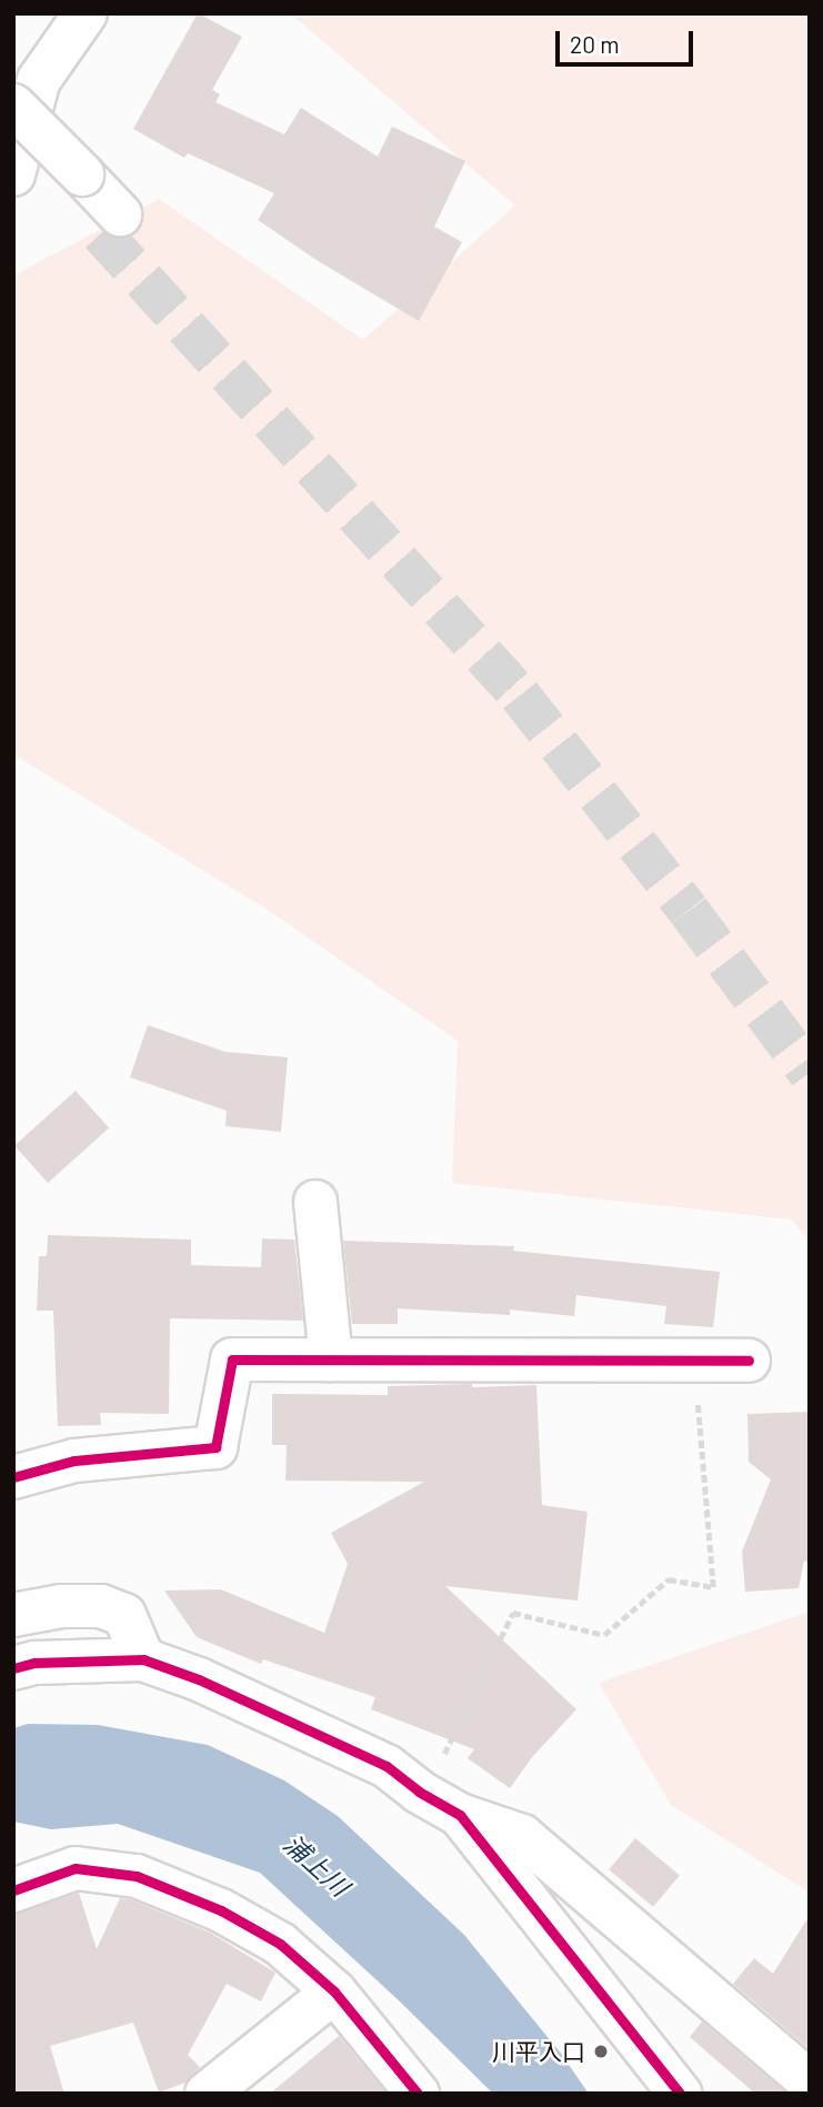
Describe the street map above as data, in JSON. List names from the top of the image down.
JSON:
{
  "water": ["浦上川"],
  "places": ["川平入口"],
  "scale_bar": "20 m"
}
